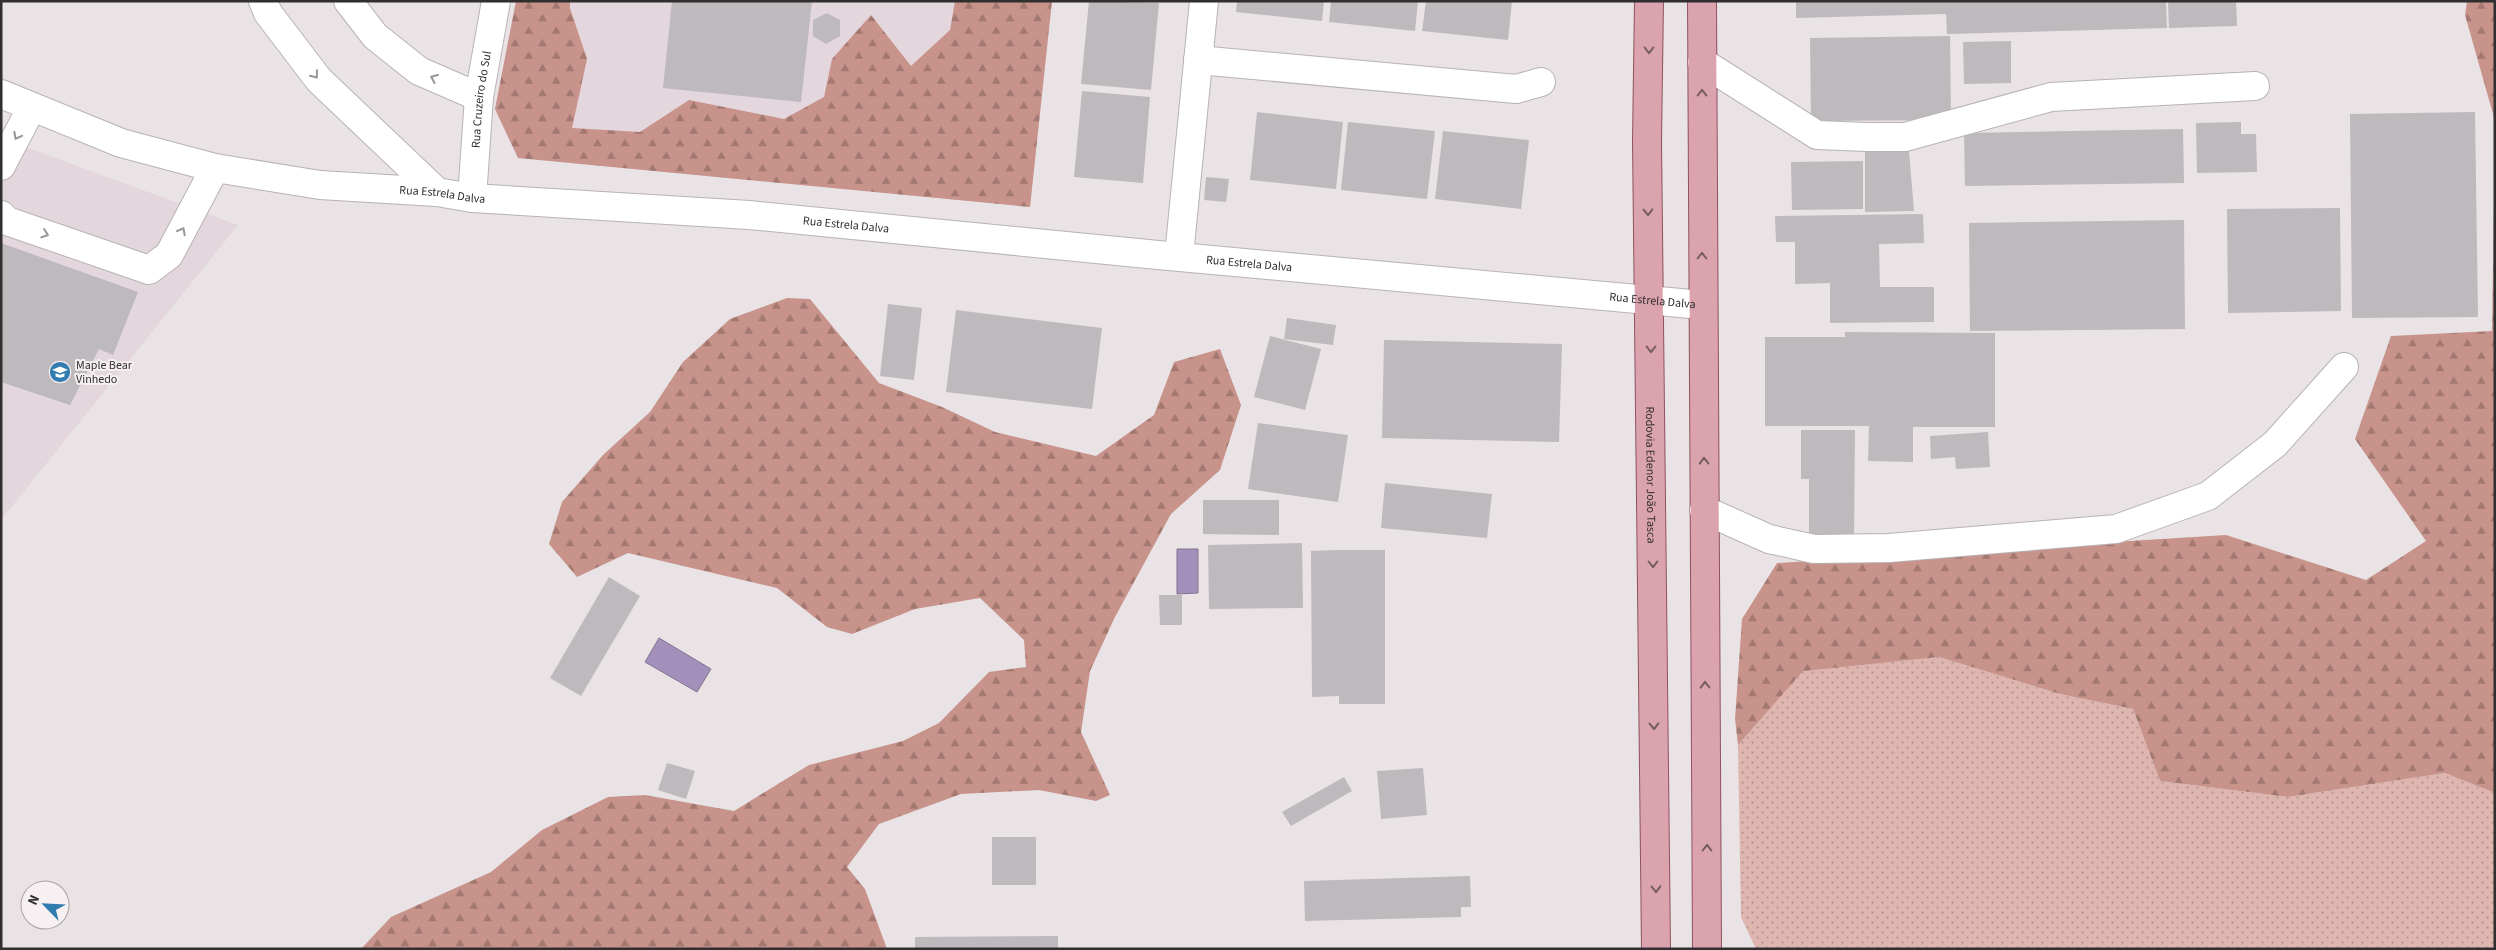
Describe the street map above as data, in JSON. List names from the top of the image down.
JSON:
{
  "streets": {
    "main road": ["Rodovia Edenor João Tasca"],
    "street": ["Rua Cruzeiro do Sul", "Rua Estrela Dalva"]
  },
  "crossings": [
    ["Rua Cruzeiro do Sul", "Rua Estrela Dalva"],
    ["Rua Estrela Dalva", "Rodovia Edenor João Tasca"]
  ],
  "places": {
    "school or university": ["Maple Bear Vinhedo"]
  },
  "north": "top left"
}
